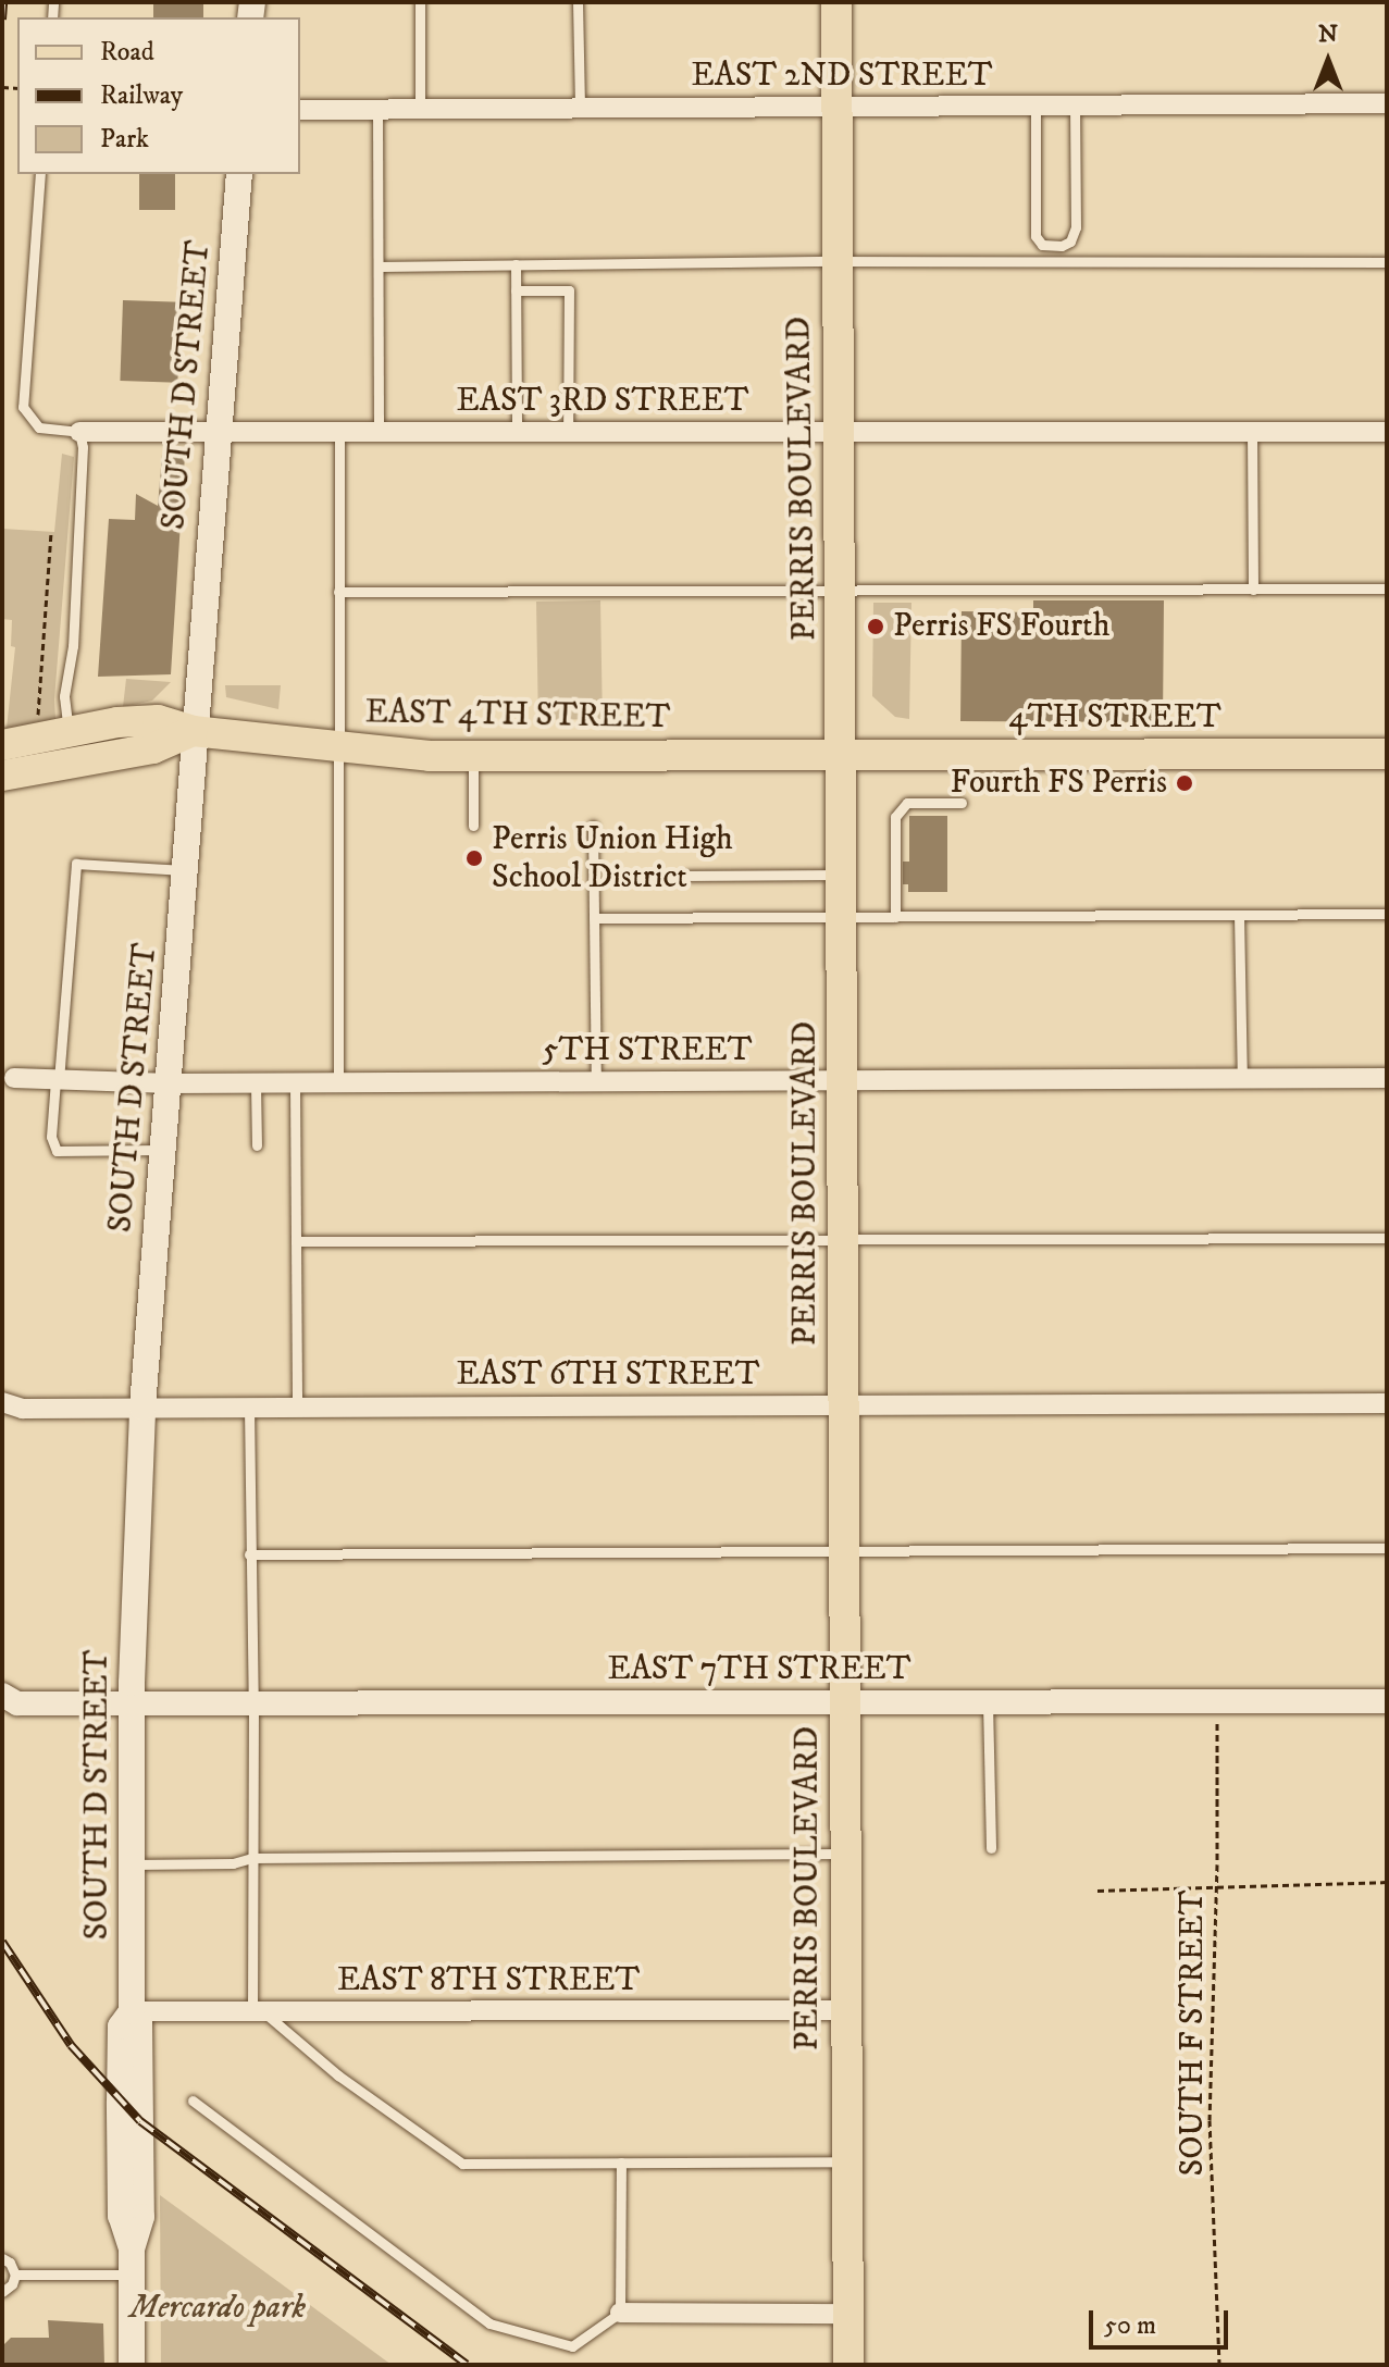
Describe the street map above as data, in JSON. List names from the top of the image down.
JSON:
{
  "streets": {
    "main road": [
      "SOUTH D STREET",
      "PERRIS BOULEVARD",
      "EAST 4TH STREET",
      "4TH STREET"
    ],
    "street": [
      "EAST 2ND STREET",
      "EAST 3RD STREET",
      "5TH STREET",
      "EAST 6TH STREET",
      "EAST 7TH STREET",
      "EAST 8TH STREET"
    ],
    "path": ["SOUTH F STREET"]
  },
  "crossings": [
    ["EAST 2ND STREET", "PERRIS BOULEVARD"],
    ["SOUTH D STREET", "EAST 3RD STREET"],
    ["SOUTH D STREET", "EAST 4TH STREET"],
    ["SOUTH D STREET", "5TH STREET"],
    ["SOUTH D STREET", "EAST 6TH STREET"],
    ["SOUTH D STREET", "EAST 7TH STREET"],
    ["SOUTH D STREET", "EAST 8TH STREET"],
    ["EAST 3RD STREET", "PERRIS BOULEVARD"],
    ["PERRIS BOULEVARD", "EAST 4TH STREET"],
    ["PERRIS BOULEVARD", "4TH STREET"],
    ["PERRIS BOULEVARD", "5TH STREET"],
    ["PERRIS BOULEVARD", "EAST 6TH STREET"],
    ["PERRIS BOULEVARD", "EAST 7TH STREET"],
    ["PERRIS BOULEVARD", "EAST 8TH STREET"],
    ["EAST 4TH STREET", "4TH STREET"],
    ["EAST 7TH STREET", "SOUTH F STREET"]
  ],
  "parks": ["Mercardo park"],
  "places": ["Perris FS Fourth", "Fourth FS Perris", "Perris Union High School District"],
  "legend": ["Road", "Railway", "Park"],
  "scale_bar": "50 m",
  "north": "top"
}
